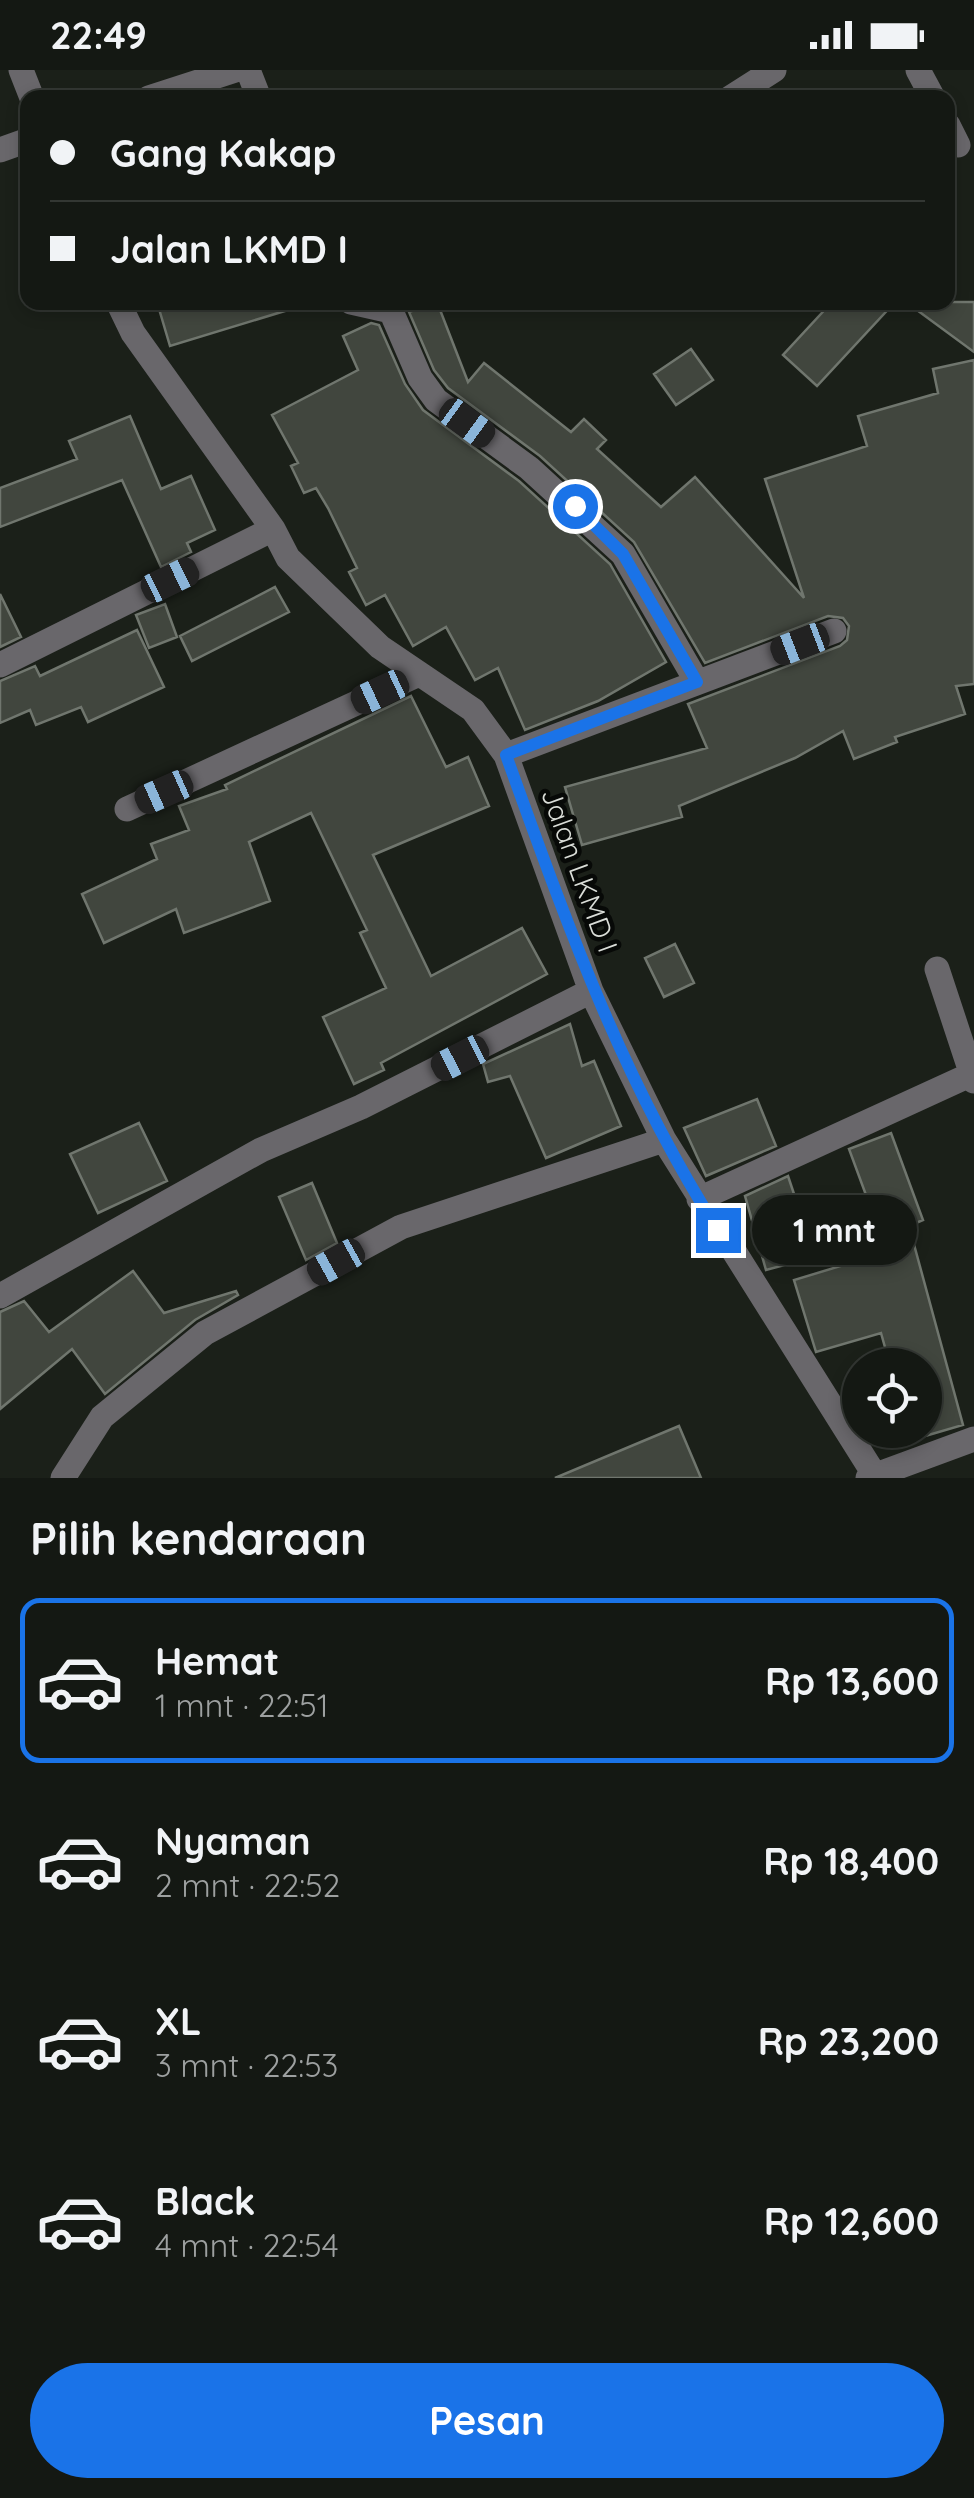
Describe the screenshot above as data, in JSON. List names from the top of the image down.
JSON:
{
  "streets": {
    "street": ["Jalan LKMD I"]
  },
  "page": {
    "status": "22:49",
    "banner": ["Gang Kakap", "Jalan LKMD I"],
    "bubble": "1 mnt",
    "heading": "Pilih kendaraan",
    "list": [
      {
        "name": "Hemat",
        "note": "1 mnt · 22:51",
        "value": "Rp 13,600"
      },
      {
        "name": "Nyaman",
        "note": "2 mnt · 22:52",
        "value": "Rp 18,400"
      },
      {
        "name": "XL",
        "note": "3 mnt · 22:53",
        "value": "Rp 23,200"
      },
      {
        "name": "Black",
        "note": "4 mnt · 22:54",
        "value": "Rp 12,600"
      }
    ],
    "buttons": "Pesan"
  }
}
